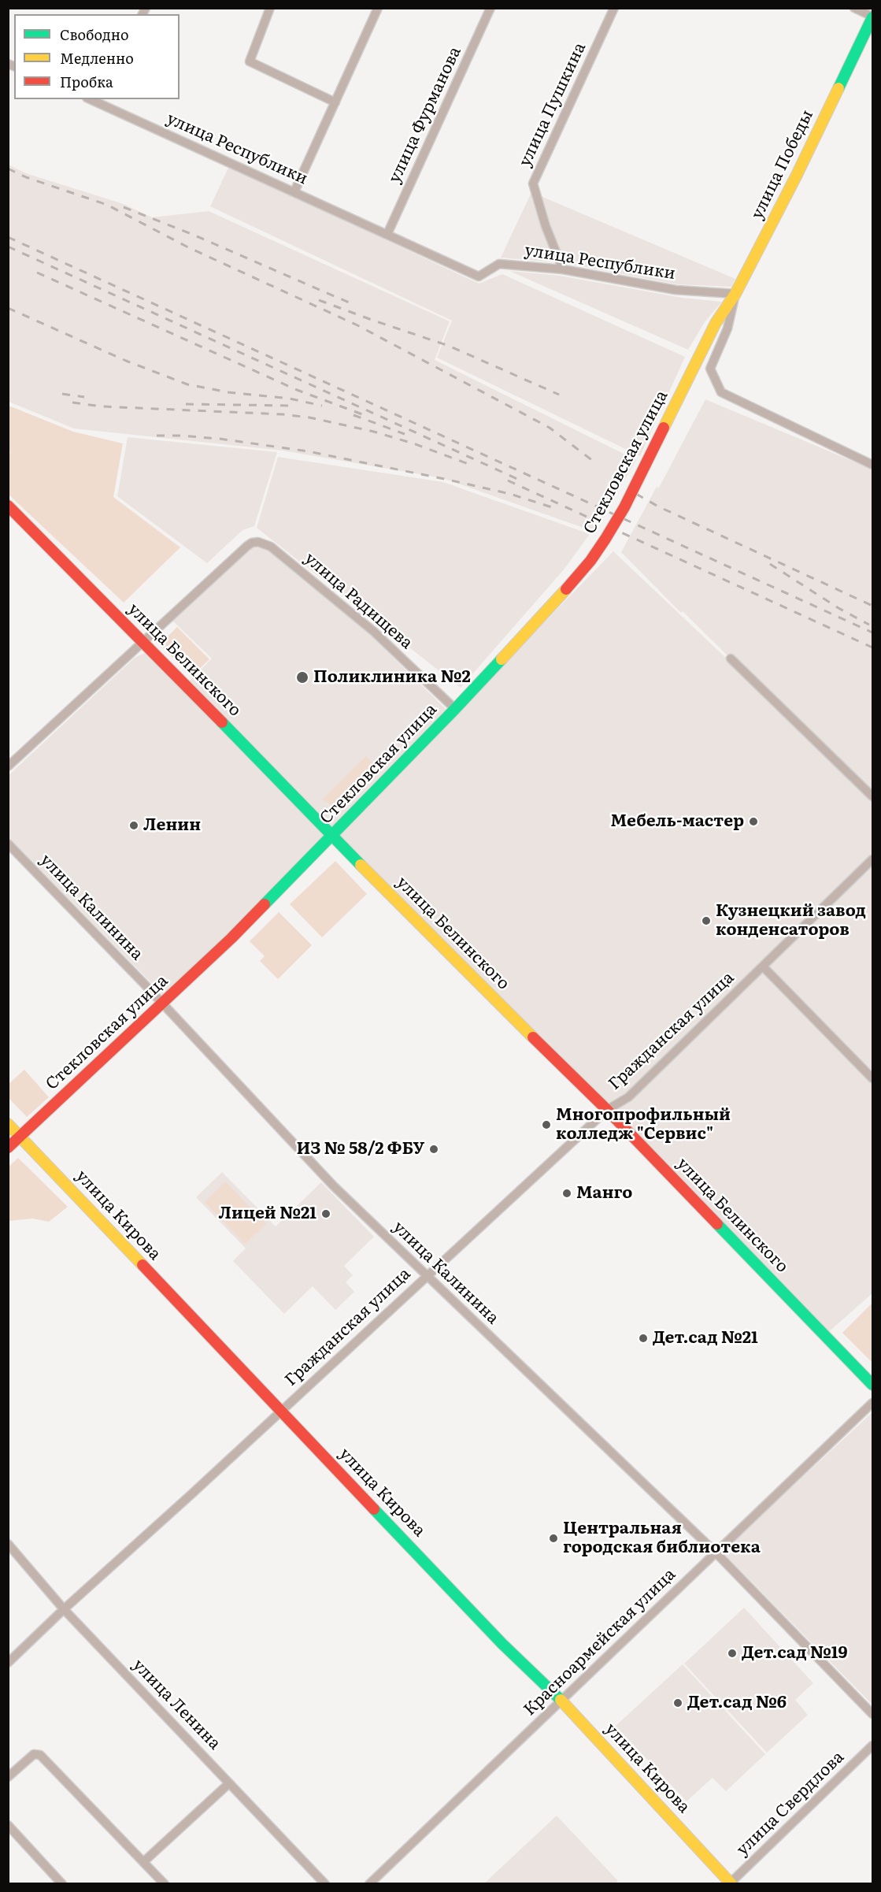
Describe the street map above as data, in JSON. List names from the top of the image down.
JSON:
{
  "streets": {
    "street": [
      "улица Пушкина",
      "улица Фурманова",
      "улица Республики",
      "улица Победы",
      "Стекловская улица",
      "улица Радищева",
      "улица Белинского",
      "улица Калинина",
      "Гражданская улица",
      "улица Кирова",
      "Красноармейская улица",
      "улица Ленина",
      "улица Свердлова"
    ]
  },
  "crossings": [
    ["улица Пушкина", "улица Республики"],
    ["улица Фурманова", "улица Республики"],
    ["улица Республики", "улица Победы"],
    ["улица Победы", "Стекловская улица"],
    ["Стекловская улица", "улица Радищева"],
    ["Стекловская улица", "улица Белинского"],
    ["Стекловская улица", "улица Калинина"],
    ["Стекловская улица", "улица Кирова"],
    ["улица Радищева", "улица Белинского"],
    ["улица Белинского", "Гражданская улица"],
    ["улица Калинина", "Гражданская улица"],
    ["улица Калинина", "Красноармейская улица"],
    ["Гражданская улица", "улица Кирова"],
    ["Гражданская улица", "улица Ленина"],
    ["улица Кирова", "Красноармейская улица"],
    ["улица Кирова", "улица Свердлова"]
  ],
  "places": [
    "Поликлиника №2",
    "Мебель-мастер",
    "Ленин",
    "Кузнецкий завод конденсаторов",
    "Многопрофильный колледж \"Сервис\"",
    "ИЗ № 58/2 ФБУ",
    "Манго",
    "Лицей №21",
    "Дет.сад №21",
    "Центральная городская библиотека",
    "Дет.сад №19",
    "Дет.сад №6"
  ],
  "legend": ["Свободно", "Медленно", "Пробка"]
}
